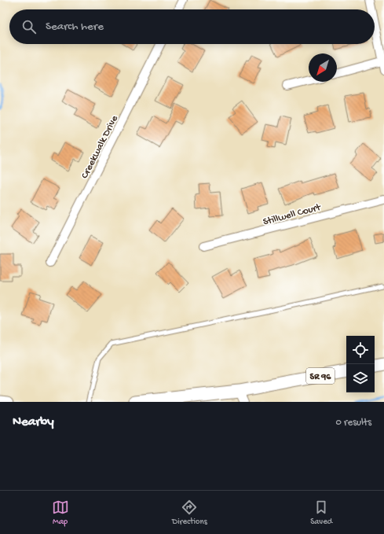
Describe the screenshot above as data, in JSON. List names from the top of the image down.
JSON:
{
  "streets": {
    "main road": ["SR 96"],
    "street": ["Creekwalk Drive", "Stillwell Court"]
  },
  "north": "bottom left",
  "page": {
    "search": "Search here",
    "heading": ["Nearby", "0 results"],
    "nav": ["Map", "Directions", "Saved"]
  }
}
